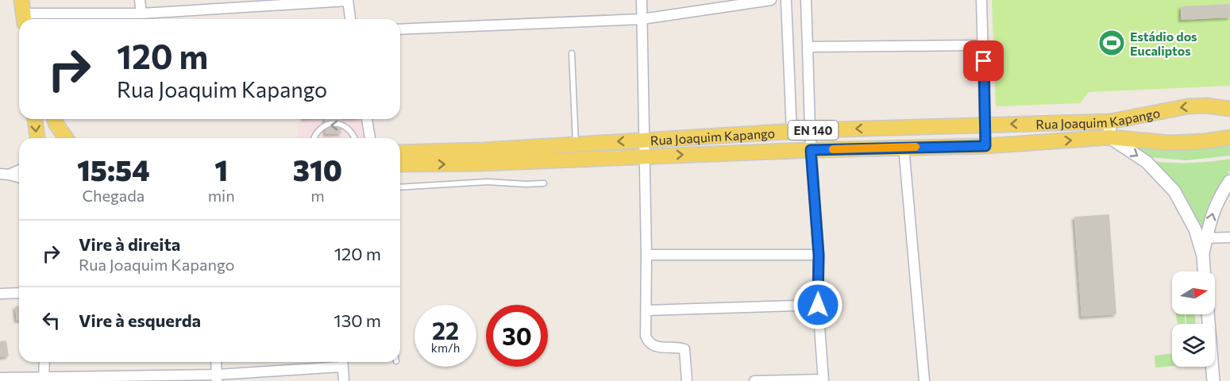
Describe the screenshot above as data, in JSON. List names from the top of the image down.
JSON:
{
  "streets": {
    "main road": ["Rua Joaquim Kapango", "EN 140"]
  },
  "places": {
    "sports": ["Estádio dos Eucaliptos"]
  },
  "north": "right",
  "page": {
    "turn": ["120 m", "Rua Joaquim Kapango"],
    "eta": [
      "15:54",
      "Chegada",
      "1",
      "min",
      "310",
      "m"
    ],
    "list": [
      {
        "name": "Vire à direita",
        "note": "Rua Joaquim Kapango",
        "value": "120 m"
      },
      {
        "name": "Vire à esquerda",
        "value": "130 m"
      }
    ],
    "speed": "22 km/h",
    "limit": "30"
  }
}
